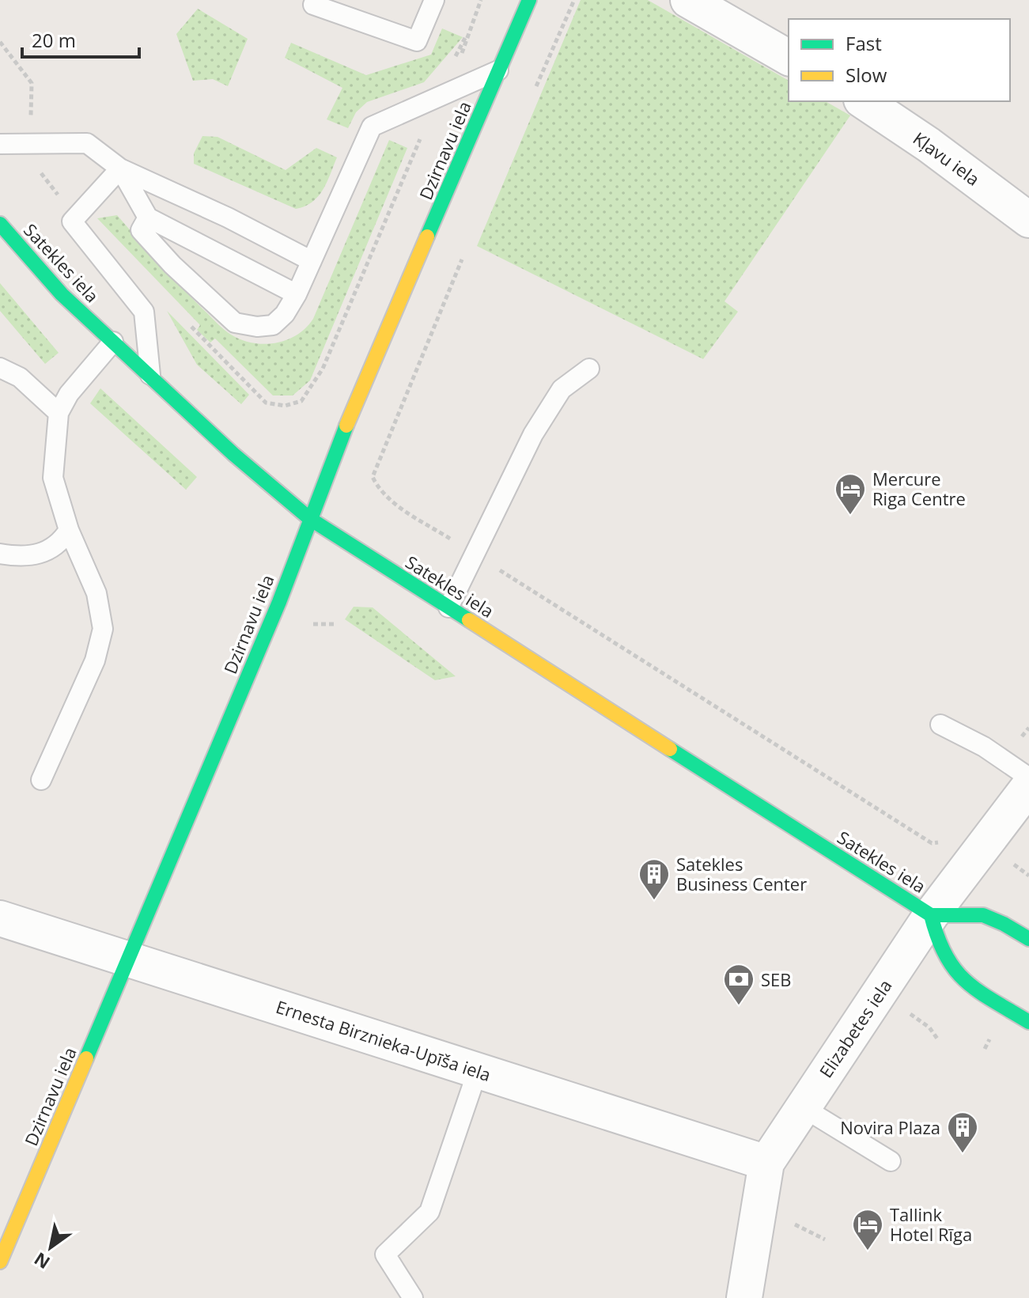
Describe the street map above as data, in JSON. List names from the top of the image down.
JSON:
{
  "streets": {
    "main road": ["Dzirnavu iela", "Satekles iela"],
    "street": ["Kļavu iela", "Elizabetes iela", "Ernesta Birznieka-Upīša iela"]
  },
  "crossings": [
    ["Dzirnavu iela", "Satekles iela"],
    ["Dzirnavu iela", "Ernesta Birznieka-Upīša iela"],
    ["Satekles iela", "Elizabetes iela"],
    ["Elizabetes iela", "Ernesta Birznieka-Upīša iela"]
  ],
  "places": {
    "hotel": ["Mercure Riga Centre", "Tallink Hotel Rīga"],
    "building": ["Satekles Business Center", "Novira Plaza"],
    "bank": ["SEB"]
  },
  "legend": ["Fast", "Slow"],
  "scale_bar": "20 m",
  "north": "bottom left"
}
